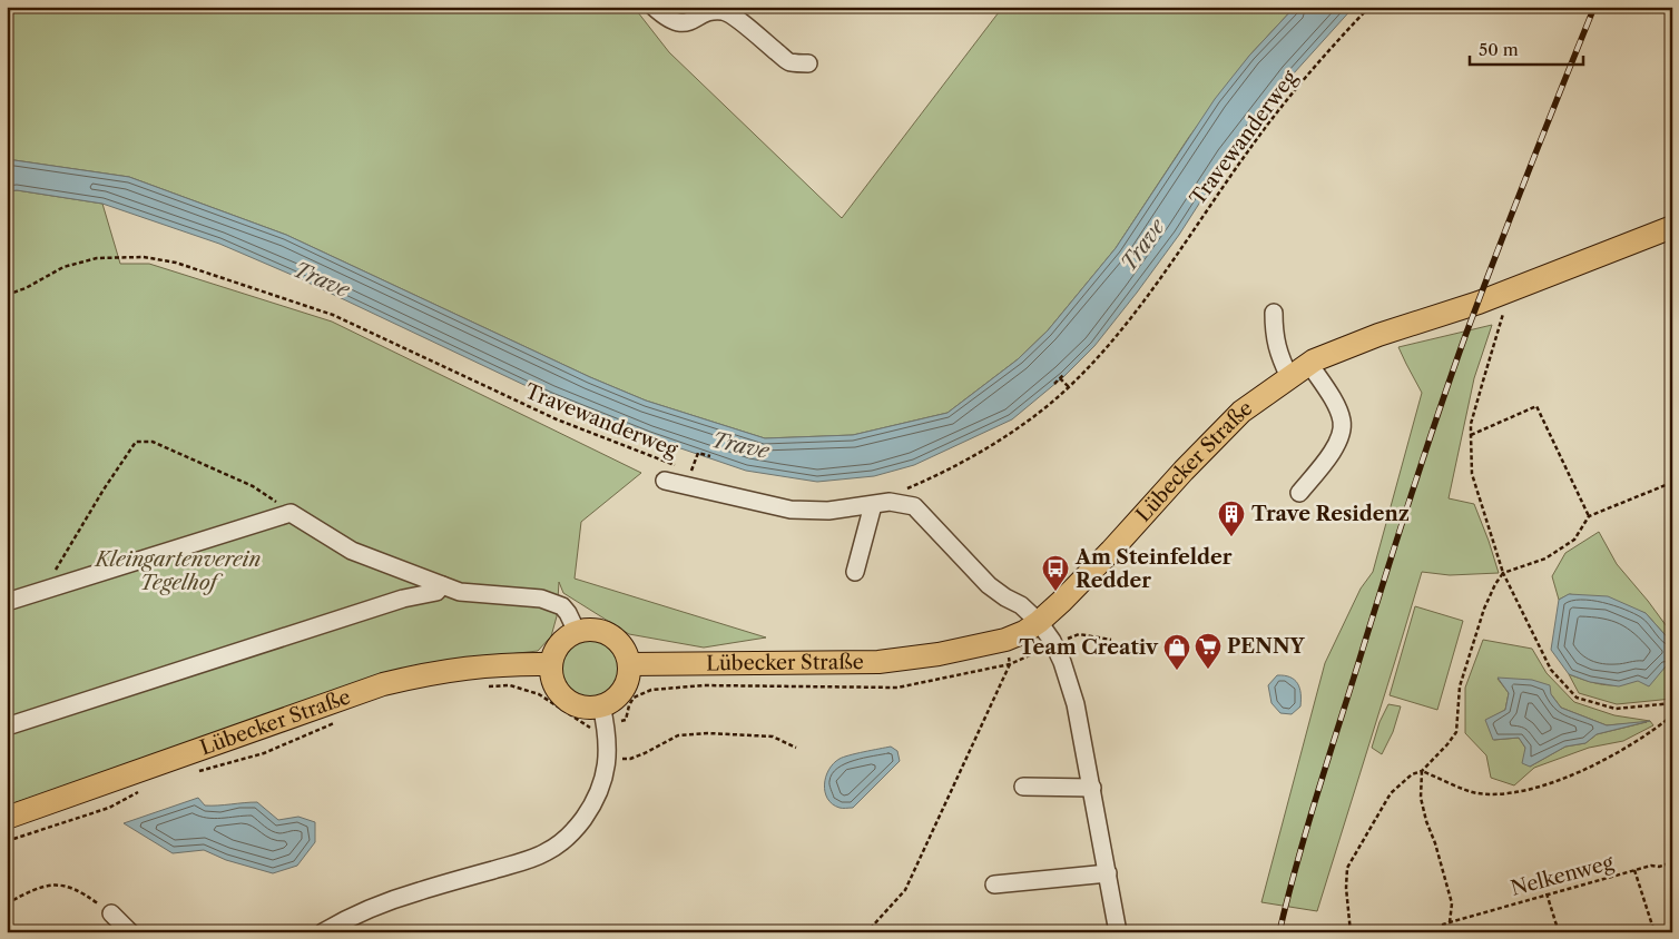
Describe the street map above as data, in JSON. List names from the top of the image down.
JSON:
{
  "streets": {
    "main road": ["Lübecker Straße"],
    "path": ["Travewanderweg", "Nelkenweg"]
  },
  "water": ["Trave"],
  "parks": ["Kleingartenverein Tegelhof"],
  "places": {
    "building": ["Trave Residenz"],
    "bus stop": ["Am Steinfelder Redder"],
    "supermarket": ["PENNY"],
    "shop": ["Team Creativ"]
  },
  "scale_bar": "50 m"
}
